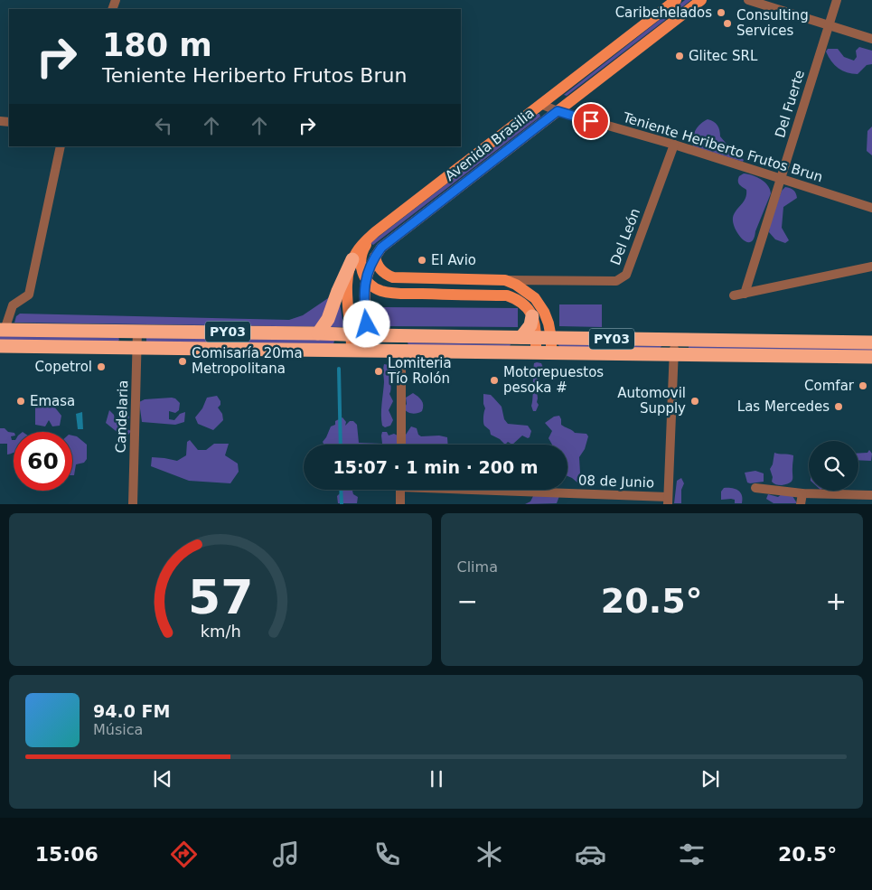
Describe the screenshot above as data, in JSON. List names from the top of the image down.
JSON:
{
  "streets": {
    "highway": ["PY03"],
    "main road": ["Avenida Brasilia"],
    "street": [
      "Del Fuerte",
      "Teniente Heriberto Frutos Brun",
      "Del León",
      "Candelaria",
      "08 de Junio"
    ]
  },
  "crossings": [
    ["Del Fuerte", "Teniente Heriberto Frutos Brun"],
    ["Avenida Brasilia", "Teniente Heriberto Frutos Brun"],
    ["Avenida Brasilia", "PY03"],
    ["Teniente Heriberto Frutos Brun", "Del León"],
    ["PY03", "Candelaria"]
  ],
  "places": [
    "Caribehelados",
    "Consulting Services",
    "Glitec SRL",
    "El Avio",
    "Comisaría 20ma Metropolitana",
    "Copetrol",
    "Lomiteria Tío Rolón",
    "Motorepuestos pesoka #",
    "Comfar",
    "Emasa",
    "Automovil Supply",
    "Las Mercedes"
  ],
  "page": {
    "turn": ["180 m", "Teniente Heriberto Frutos Brun"],
    "limit": "60",
    "trip": "15:07 · 1 min · 200 m",
    "tile": "Clima",
    "heat": ["−", "20.5°", "+"],
    "song": ["94.0 FM", "Música"],
    "tabs": ["15:06", "20.5°"],
    "gauge": ["57", "km/h"]
  }
}
